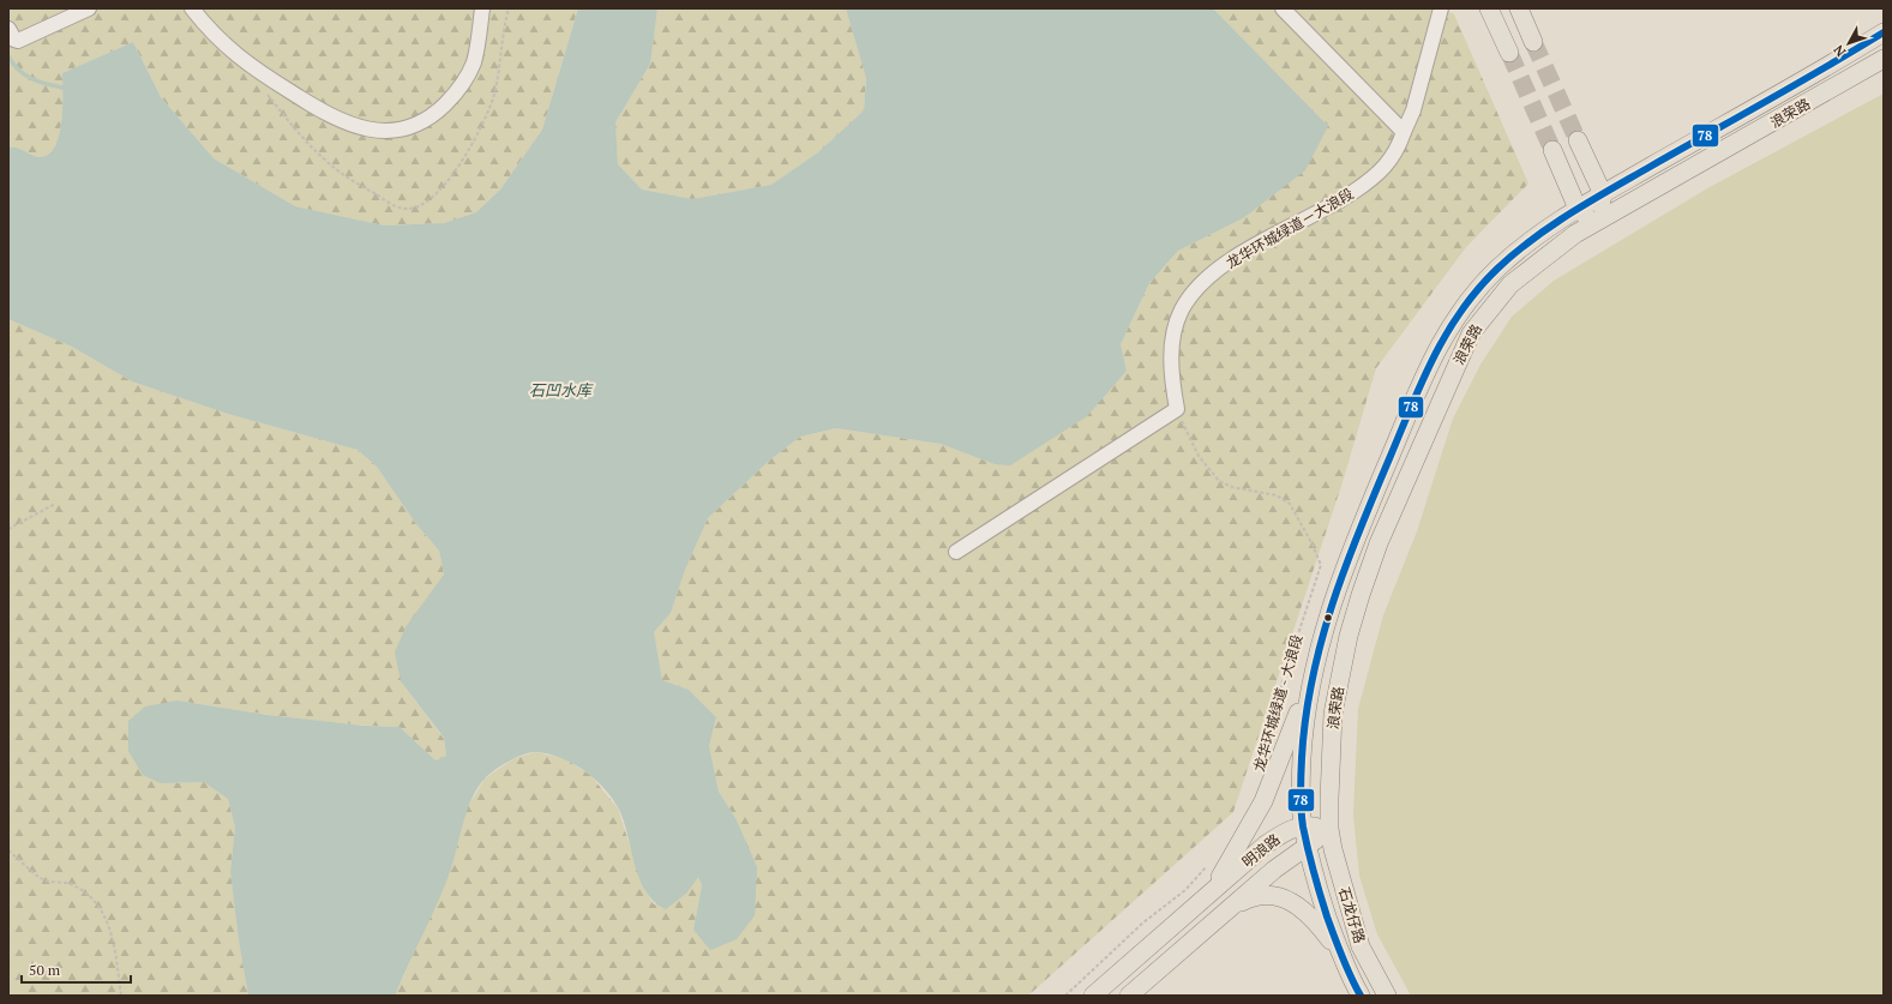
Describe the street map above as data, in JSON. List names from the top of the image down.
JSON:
{
  "streets": {
    "main road": ["浪荣路", "明浪路", "石龙仔路"],
    "lane": ["龙华环城绿道－大浪段"],
    "path": ["龙华环城绿道 - 大浪段"]
  },
  "crossings": [
    ["浪荣路", "明浪路"],
    ["浪荣路", "石龙仔路"],
    ["龙华环城绿道－大浪段", "龙华环城绿道 - 大浪段"],
    ["明浪路", "石龙仔路"]
  ],
  "water": ["石凹水库"],
  "lines": ["transit line 78"],
  "scale_bar": "50 m",
  "north": "bottom left"
}
